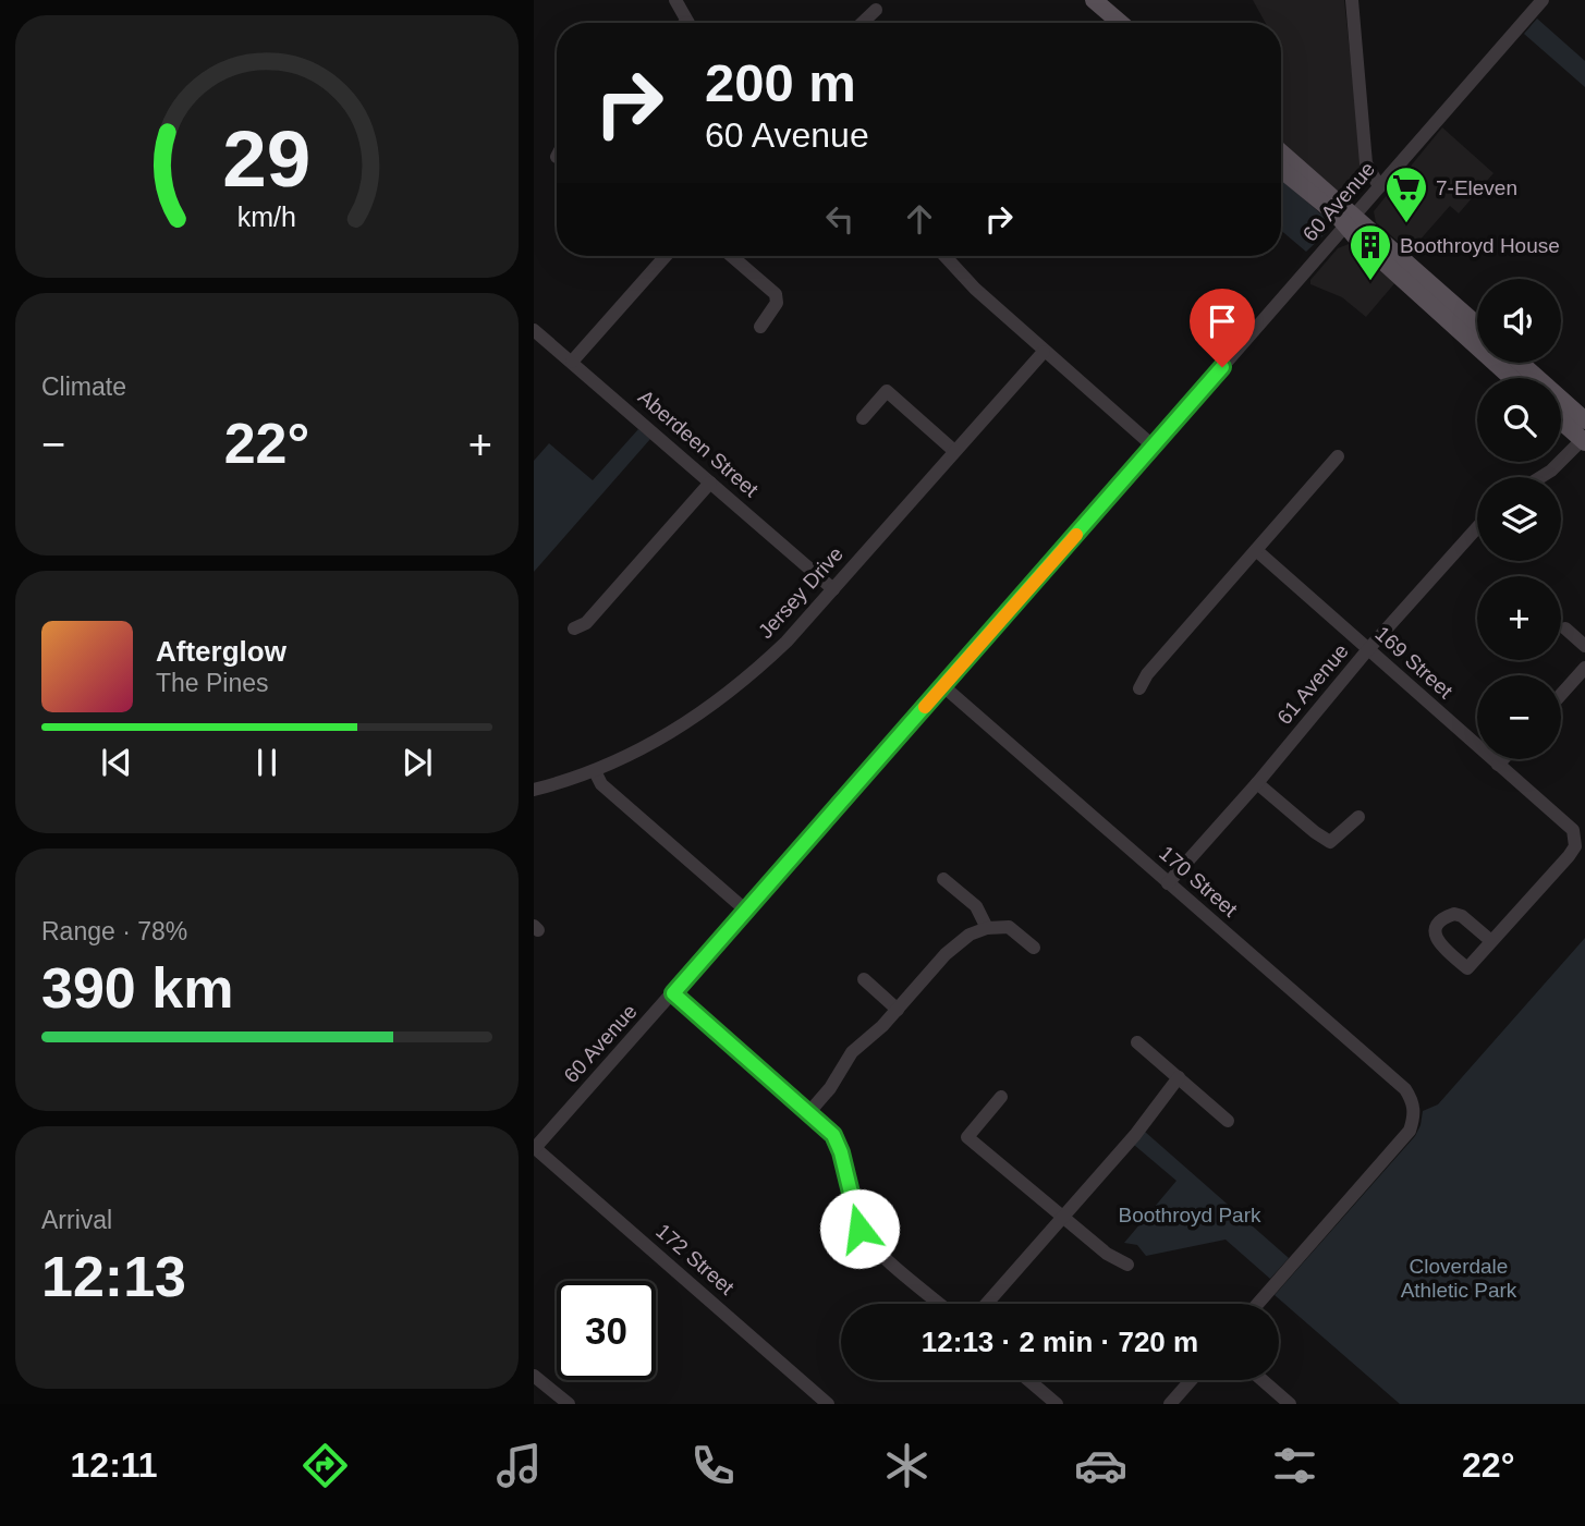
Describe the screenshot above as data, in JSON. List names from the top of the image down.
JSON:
{
  "streets": {
    "street": [
      "60 Avenue",
      "Aberdeen Street",
      "Jersey Drive",
      "169 Street",
      "61 Avenue",
      "170 Street",
      "172 Street"
    ]
  },
  "crossings": [
    ["60 Avenue", "170 Street"],
    ["60 Avenue", "172 Street"],
    ["Aberdeen Street", "Jersey Drive"],
    ["169 Street", "61 Avenue"],
    ["61 Avenue", "170 Street"]
  ],
  "parks": ["Boothroyd Park", "Cloverdale Athletic Park"],
  "places": {
    "supermarket": ["7-Eleven"],
    "building": ["Boothroyd House"]
  },
  "page": {
    "turn": ["200 m", "60 Avenue"],
    "map_buttons": ["+", "−"],
    "tile": [
      "Climate",
      ["Range · 78%", "390 km"],
      ["Arrival", "12:13"]
    ],
    "heat": ["−", "22°", "+"],
    "song": ["Afterglow", "The Pines"],
    "limit": "30",
    "trip": "12:13 · 2 min · 720 m",
    "tabs": ["12:11", "22°"],
    "gauge": ["29", "km/h"]
  }
}
